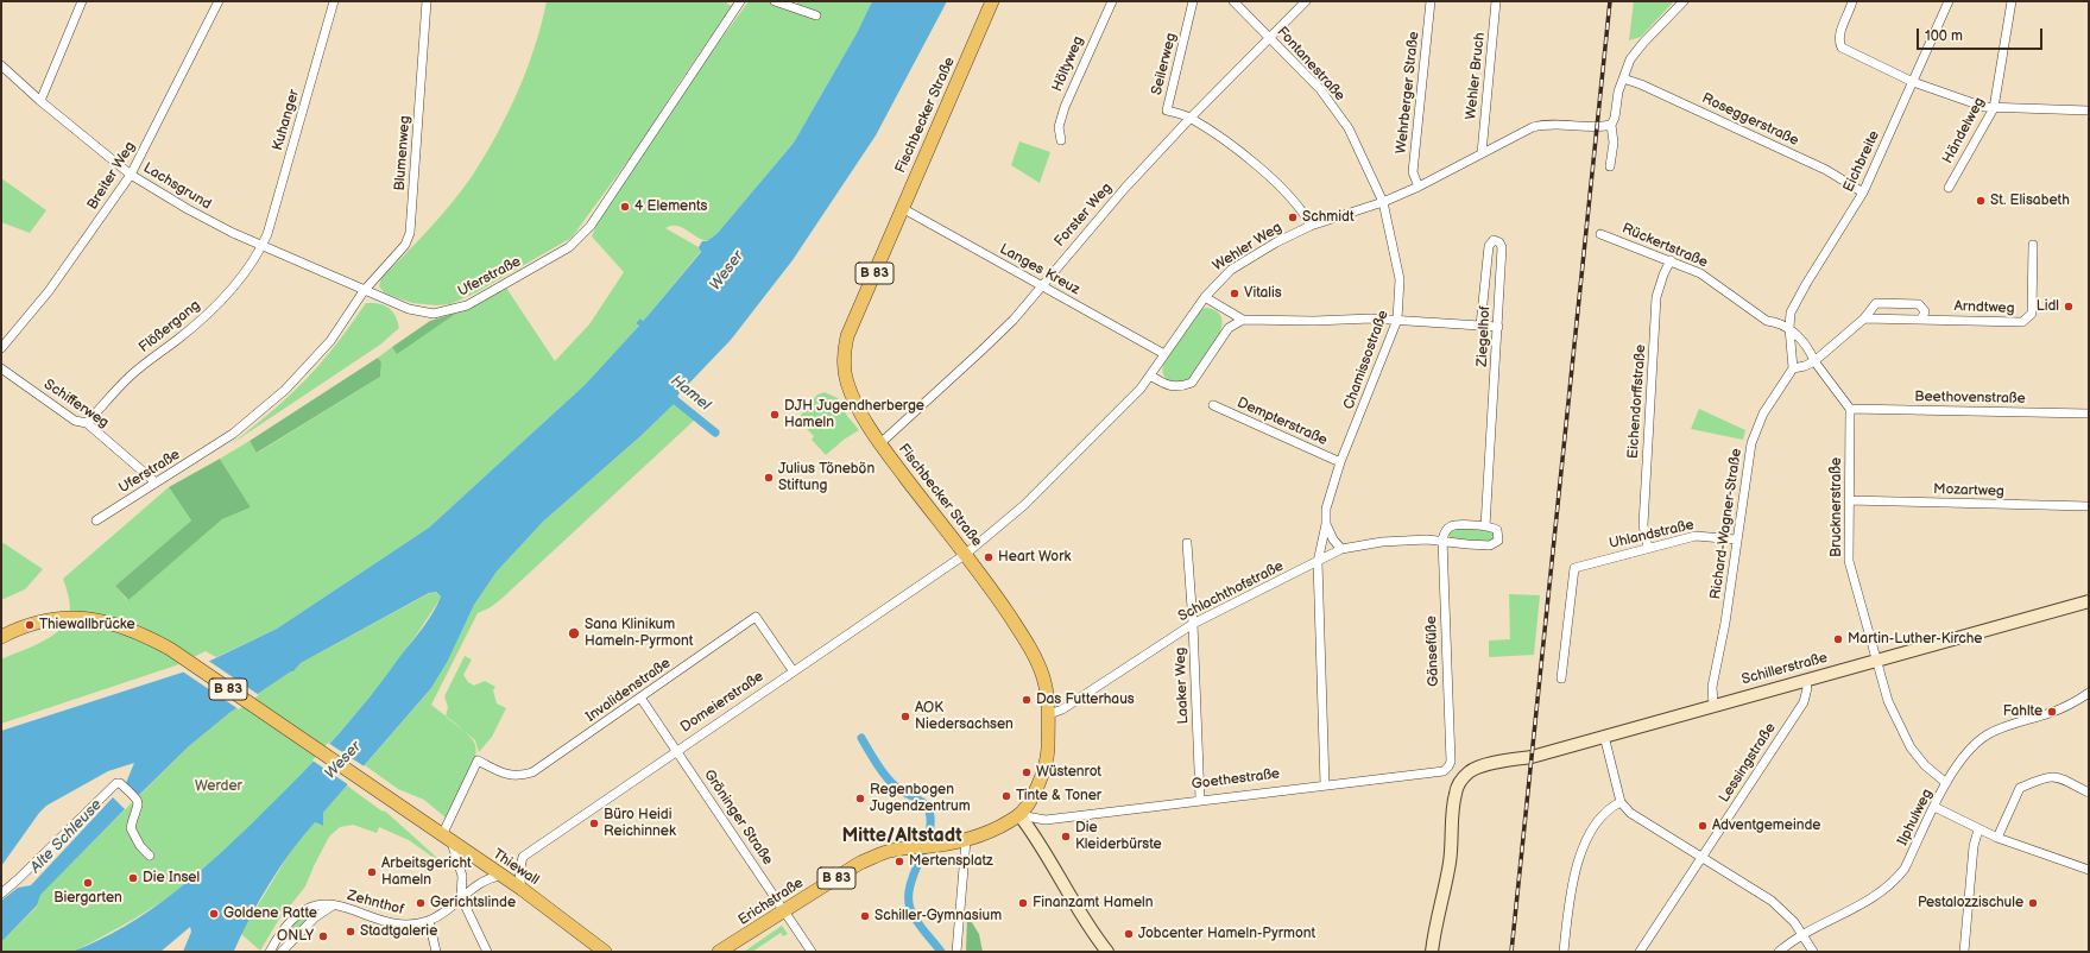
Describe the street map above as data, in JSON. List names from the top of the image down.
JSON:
{
  "streets": {
    "main road": [
      "Fischbecker Straße",
      "B 83",
      "Schillerstraße",
      "Thiewall",
      "Erichstraße"
    ],
    "street": [
      "Höltyweg",
      "Seilerweg",
      "Fontanestraße",
      "Wehler Bruch",
      "Wehrberger Straße",
      "Kuhanger",
      "Roseggerstraße",
      "Händelweg",
      "Blumenweg",
      "Eichbreite",
      "Breiter Weg",
      "Lachsgrund",
      "Forster Weg",
      "Rückertstraße",
      "Wehler Weg",
      "Langes Kreuz",
      "Uferstraße",
      "Arndtweg",
      "Flößergang",
      "Ziegelhof",
      "Chamissostraße",
      "Beethovenstraße",
      "Eichendorffstraße",
      "Schifferweg",
      "Dempterstraße",
      "Mozartweg",
      "Brucknerstraße",
      "Richard-Wagner-Straße",
      "Uhlandstraße",
      "Schlachthofstraße",
      "Gänsefüße",
      "Laaker Weg",
      "Invalidenstraße",
      "Domeierstraße",
      "Lessingstraße",
      "Goethestraße",
      "Gröninger Straße",
      "Ilphulweg",
      "Zehnthof"
    ]
  },
  "crossings": [
    ["Seilerweg", "Forster Weg"],
    ["Fontanestraße", "Forster Weg"],
    ["Fontanestraße", "Wehler Weg"],
    ["Fontanestraße", "Chamissostraße"],
    ["Wehler Bruch", "Wehler Weg"],
    ["Wehrberger Straße", "Wehler Weg"],
    ["Fischbecker Straße", "Forster Weg"],
    ["Fischbecker Straße", "Wehler Weg"],
    ["Fischbecker Straße", "Langes Kreuz"],
    ["Fischbecker Straße", "B 83"],
    ["Fischbecker Straße", "Schlachthofstraße"],
    ["Fischbecker Straße", "Domeierstraße"],
    ["Kuhanger", "Lachsgrund"],
    ["Kuhanger", "Flößergang"],
    ["Roseggerstraße", "Eichbreite"],
    ["Blumenweg", "Lachsgrund"],
    ["Blumenweg", "Uferstraße"],
    ["Eichbreite", "Rückertstraße"],
    ["Breiter Weg", "Lachsgrund"],
    ["Lachsgrund", "Uferstraße"],
    ["Lachsgrund", "Flößergang"],
    ["Forster Weg", "Langes Kreuz"],
    ["Rückertstraße", "Eichendorffstraße"],
    ["Wehler Weg", "Langes Kreuz"],
    ["Wehler Weg", "Chamissostraße"],
    ["Wehler Weg", "Domeierstraße"],
    ["B 83", "Schlachthofstraße"],
    ["B 83", "Goethestraße"],
    ["B 83", "Erichstraße"],
    ["Uferstraße", "Schifferweg"],
    ["Flößergang", "Schifferweg"],
    ["Chamissostraße", "Dempterstraße"],
    ["Chamissostraße", "Schlachthofstraße"],
    ["Chamissostraße", "Goethestraße"],
    ["Beethovenstraße", "Brucknerstraße"],
    ["Eichendorffstraße", "Uhlandstraße"],
    ["Mozartweg", "Brucknerstraße"],
    ["Brucknerstraße", "Schillerstraße"],
    ["Brucknerstraße", "Ilphulweg"],
    ["Richard-Wagner-Straße", "Uhlandstraße"],
    ["Richard-Wagner-Straße", "Schillerstraße"],
    ["Schlachthofstraße", "Gänsefüße"],
    ["Schlachthofstraße", "Laaker Weg"],
    ["Gänsefüße", "Goethestraße"],
    ["Schillerstraße", "Lessingstraße"],
    ["Laaker Weg", "Goethestraße"],
    ["Invalidenstraße", "Domeierstraße"],
    ["Invalidenstraße", "Gröninger Straße"],
    ["Invalidenstraße", "Thiewall"],
    ["Domeierstraße", "Gröninger Straße"],
    ["Domeierstraße", "Thiewall"],
    ["Gröninger Straße", "Erichstraße"],
    ["Thiewall", "Zehnthof"]
  ],
  "districts": ["Mitte/Altstadt"],
  "water": ["Weser", "Hamel", "Alte Schleuse"],
  "parks": ["Werder"],
  "places": [
    "St. Elisabeth",
    "4 Elements",
    "Schmidt",
    "Vitalis",
    "Lidl",
    "DJH Jugendherberge Hameln",
    "Julius Tönebön Stiftung",
    "Heart Work",
    "Thiewallbrücke",
    "Sana Klinikum Hameln-Pyrmont",
    "Martin-Luther-Kirche",
    "Das Futterhaus",
    "Fahlte",
    "AOK Niedersachsen",
    "Wüstenrot",
    "Tinte & Toner",
    "Regenbogen Jugendzentrum",
    "Büro Heidi Reichinnek",
    "Adventgemeinde",
    "Die Kleiderbürste",
    "Mertensplatz",
    "Arbeitsgericht Hameln",
    "Die Insel",
    "Biergarten",
    "Gerichtslinde",
    "Finanzamt Hameln",
    "Pestalozzischule",
    "Goldene Ratte",
    "Schiller-Gymnasium",
    "Stadtgalerie",
    "Jobcenter Hameln-Pyrmont",
    "ONLY"
  ],
  "scale_bar": "100 m"
}
